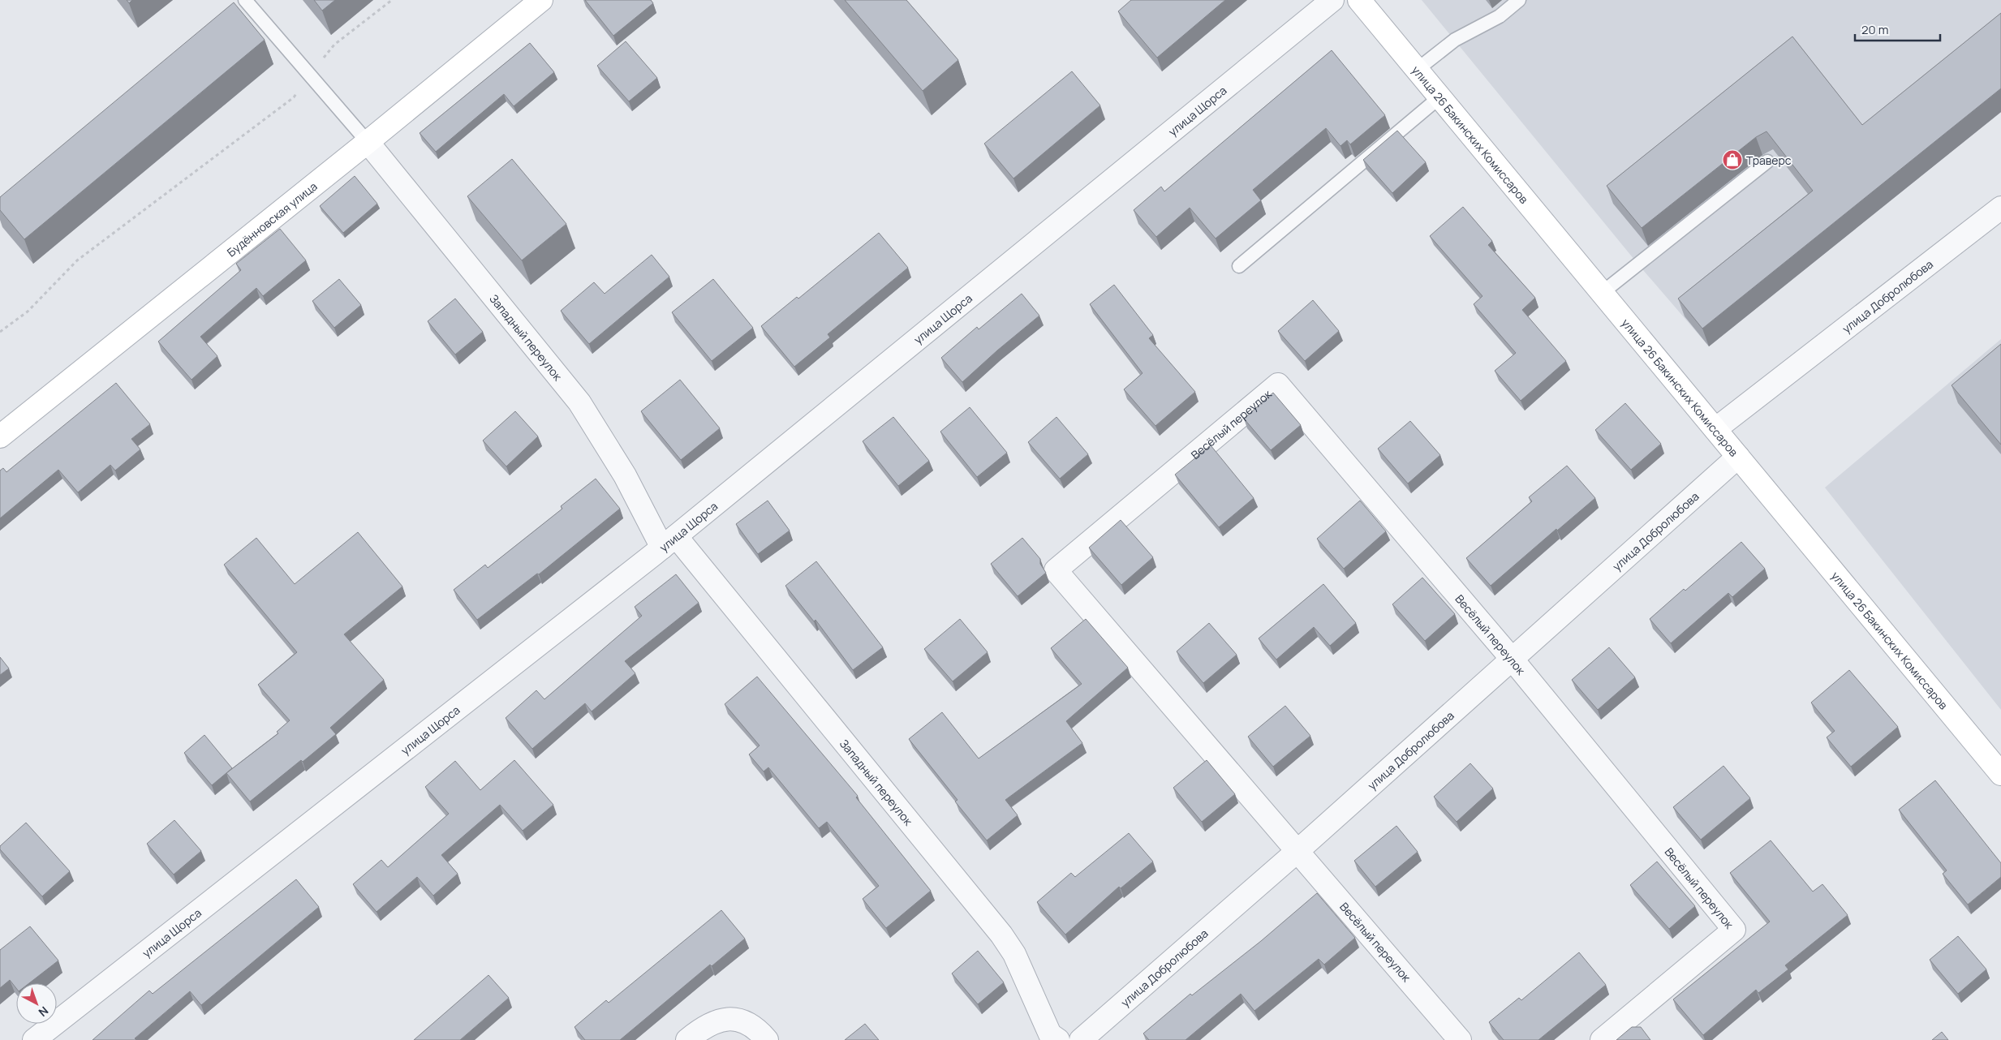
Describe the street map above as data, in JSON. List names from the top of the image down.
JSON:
{
  "streets": {
    "street": [
      "улица Щорса",
      "улица 26 Бакинских Комиссаров",
      "Будённовская улица",
      "улица Добролюбова",
      "Западный переулок",
      "Весёлый переулок"
    ]
  },
  "crossings": [
    ["улица Щорса", "Западный переулок"],
    ["улица 26 Бакинских Комиссаров", "улица Добролюбова"],
    ["Будённовская улица", "Западный переулок"],
    ["улица Добролюбова", "Весёлый переулок"]
  ],
  "places": {
    "shop": ["Траверс"]
  },
  "scale_bar": "20 m",
  "north": "bottom right"
}
